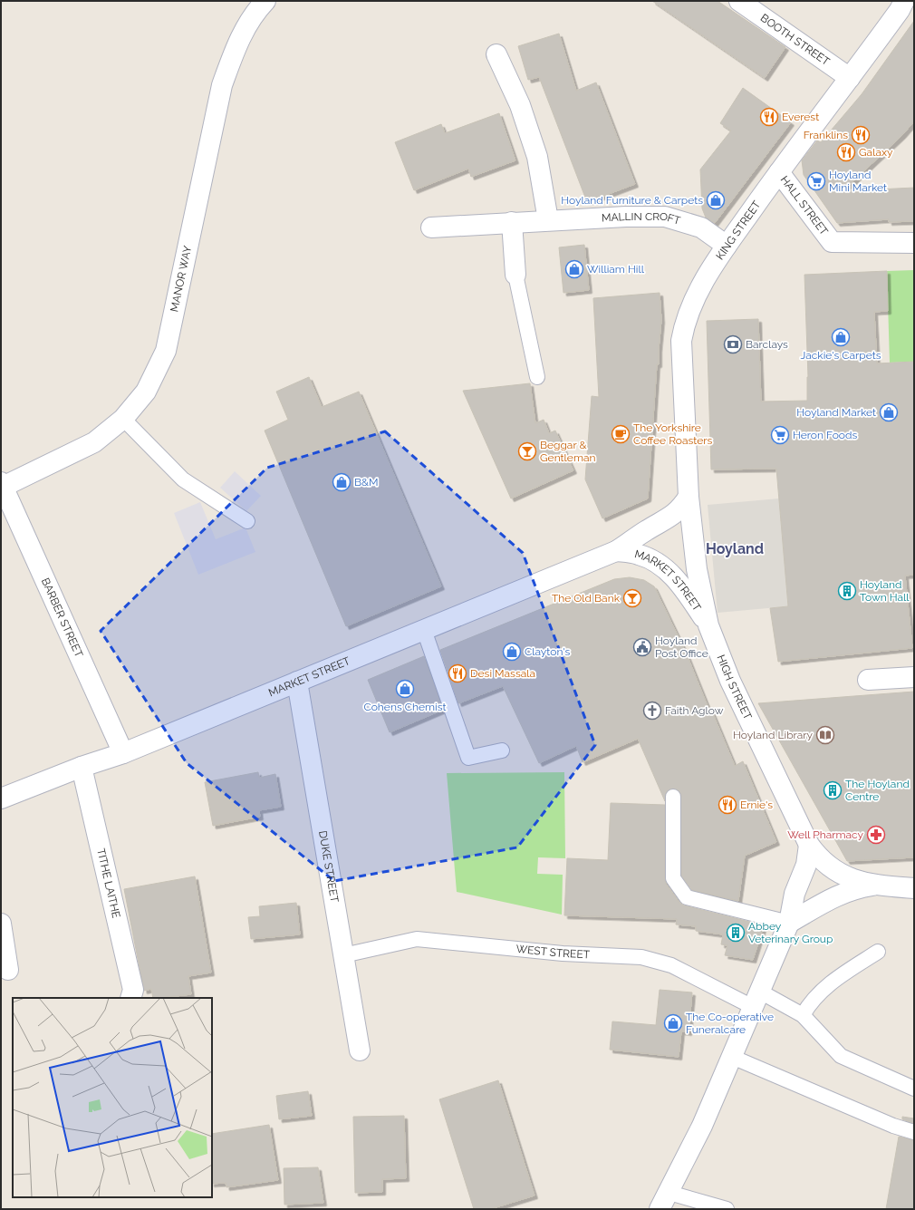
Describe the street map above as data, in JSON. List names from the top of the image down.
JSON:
{
  "streets": {
    "street": [
      "BOOTH STREET",
      "HALL STREET",
      "MALLIN CROFT",
      "KING STREET",
      "MANOR WAY",
      "MARKET STREET",
      "BARBER STREET",
      "HIGH STREET",
      "DUKE STREET",
      "TITHE LAITHE"
    ],
    "lane": ["WEST STREET"]
  },
  "crossings": [
    ["BOOTH STREET", "KING STREET"],
    ["HALL STREET", "KING STREET"],
    ["MALLIN CROFT", "KING STREET"],
    ["KING STREET", "MARKET STREET"],
    ["KING STREET", "HIGH STREET"],
    ["MANOR WAY", "BARBER STREET"],
    ["MARKET STREET", "BARBER STREET"],
    ["MARKET STREET", "HIGH STREET"],
    ["MARKET STREET", "DUKE STREET"],
    ["MARKET STREET", "TITHE LAITHE"],
    ["DUKE STREET", "WEST STREET"]
  ],
  "districts": ["Hoyland"],
  "places": {
    "restaurant": [
      "Everest",
      "Franklins",
      "Galaxy",
      "Desi Massala",
      "Ernie's"
    ],
    "supermarket": ["Hoyland Mini Market", "Heron Foods"],
    "shop": [
      "Hoyland Furniture & Carpets",
      "William Hill",
      "Jackie's Carpets",
      "Hoyland Market",
      "B&M",
      "Clayton's",
      "Cohens Chemist",
      "The Co-operative Funeralcare"
    ],
    "bank": ["Barclays"],
    "cafe": ["The Yorkshire Coffee Roasters"],
    "bar": ["Beggar & Gentleman", "The Old Bank"],
    "building": ["Hoyland Town Hall", "The Hoyland Centre", "Abbey Veterinary Group"],
    "public building": ["Hoyland Post Office"],
    "church": ["Faith Aglow"],
    "library": ["Hoyland Library"],
    "pharmacy": ["Well Pharmacy"]
  }
}
